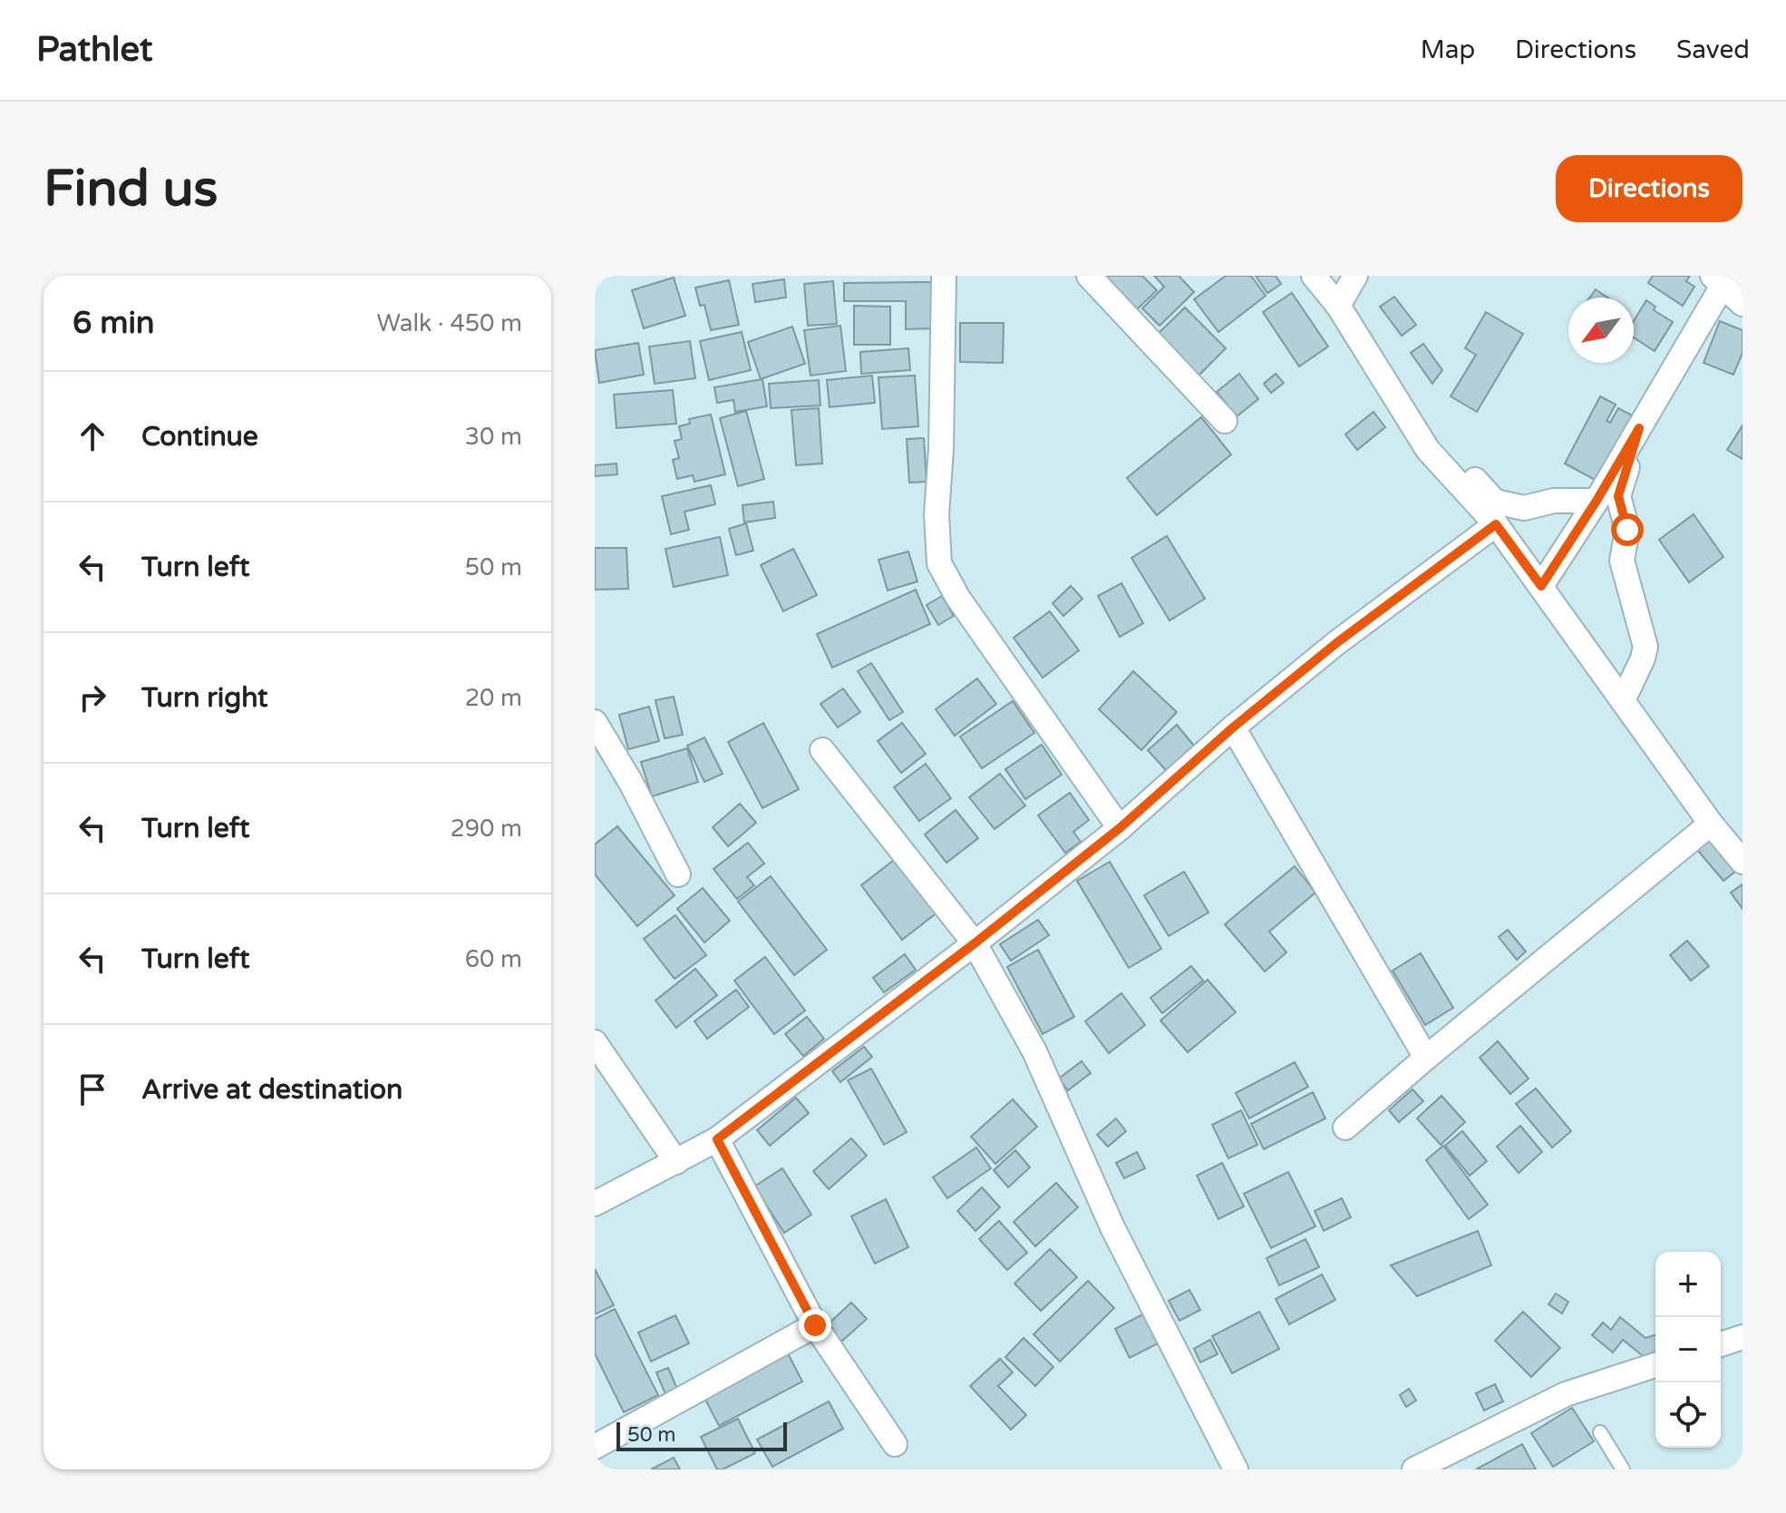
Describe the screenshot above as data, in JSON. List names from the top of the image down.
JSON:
{
  "scale_bar": "50 m",
  "north": "bottom left",
  "page": {
    "header": "Pathlet",
    "nav": ["Map", "Directions", "Saved"],
    "buttons": "Directions",
    "title": "Find us",
    "heading": ["6 min", "Walk · 450 m"],
    "list": [
      ["Continue", "30 m"],
      ["Turn left", "50 m"],
      ["Turn right", "20 m"],
      ["Turn left", "290 m"],
      ["Turn left", "60 m"],
      "Arrive at destination"
    ],
    "map_buttons": ["+", "−"],
    "scale": "50 m"
  }
}
